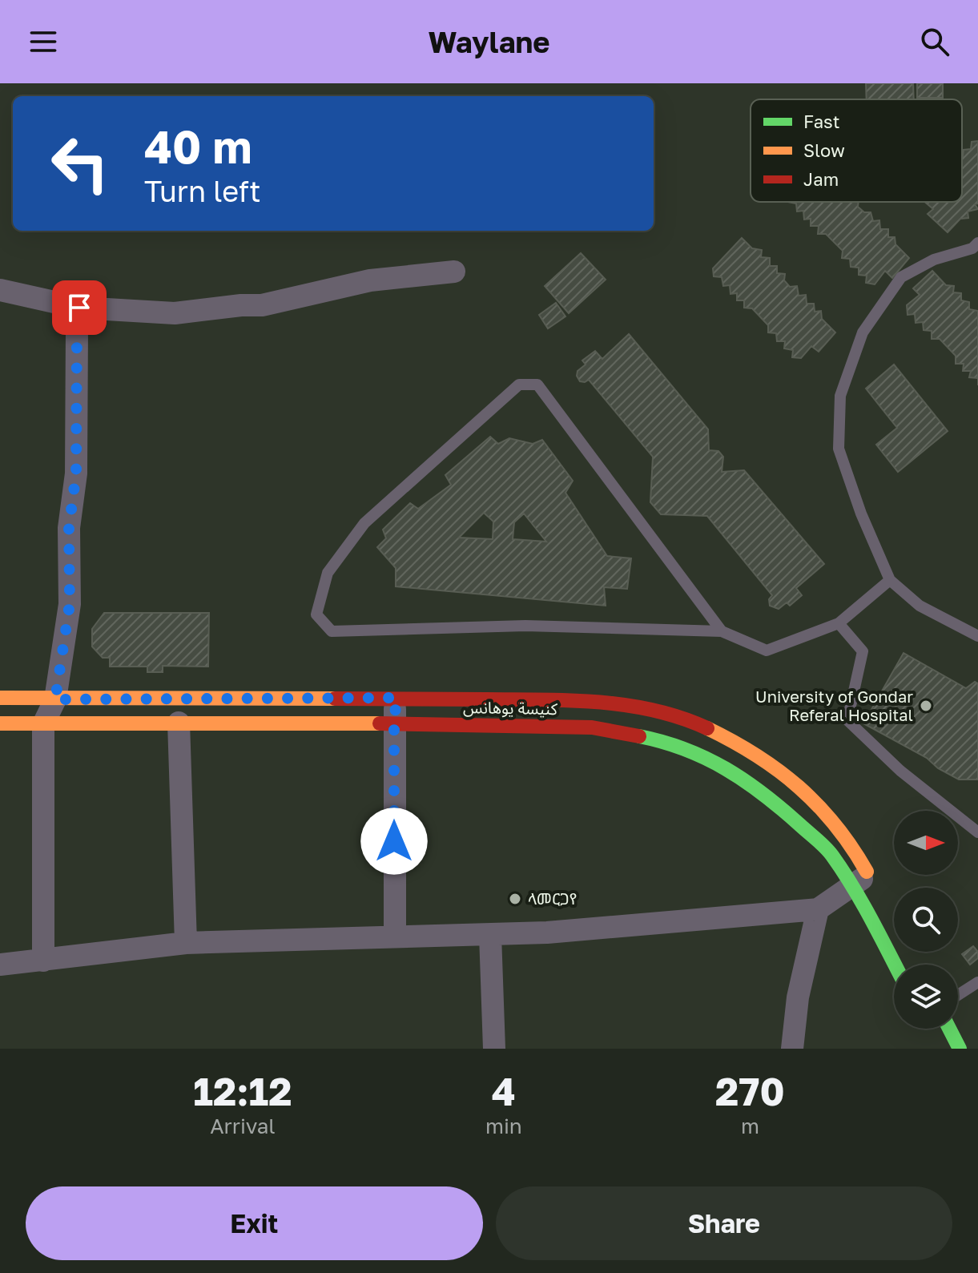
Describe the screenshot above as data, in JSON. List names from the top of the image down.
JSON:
{
  "streets": {
    "street": ["كنيسة يوهانس"]
  },
  "places": ["University of Gondar Referal Hospital", "ላመርጋየ"],
  "legend": ["Fast", "Slow", "Jam"],
  "north": "right",
  "page": {
    "header": "Waylane",
    "turn": ["40 m", "Turn left"],
    "eta": [
      "12:12",
      "Arrival",
      "4",
      "min",
      "270",
      "m"
    ],
    "buttons": ["Exit", "Share"]
  }
}
